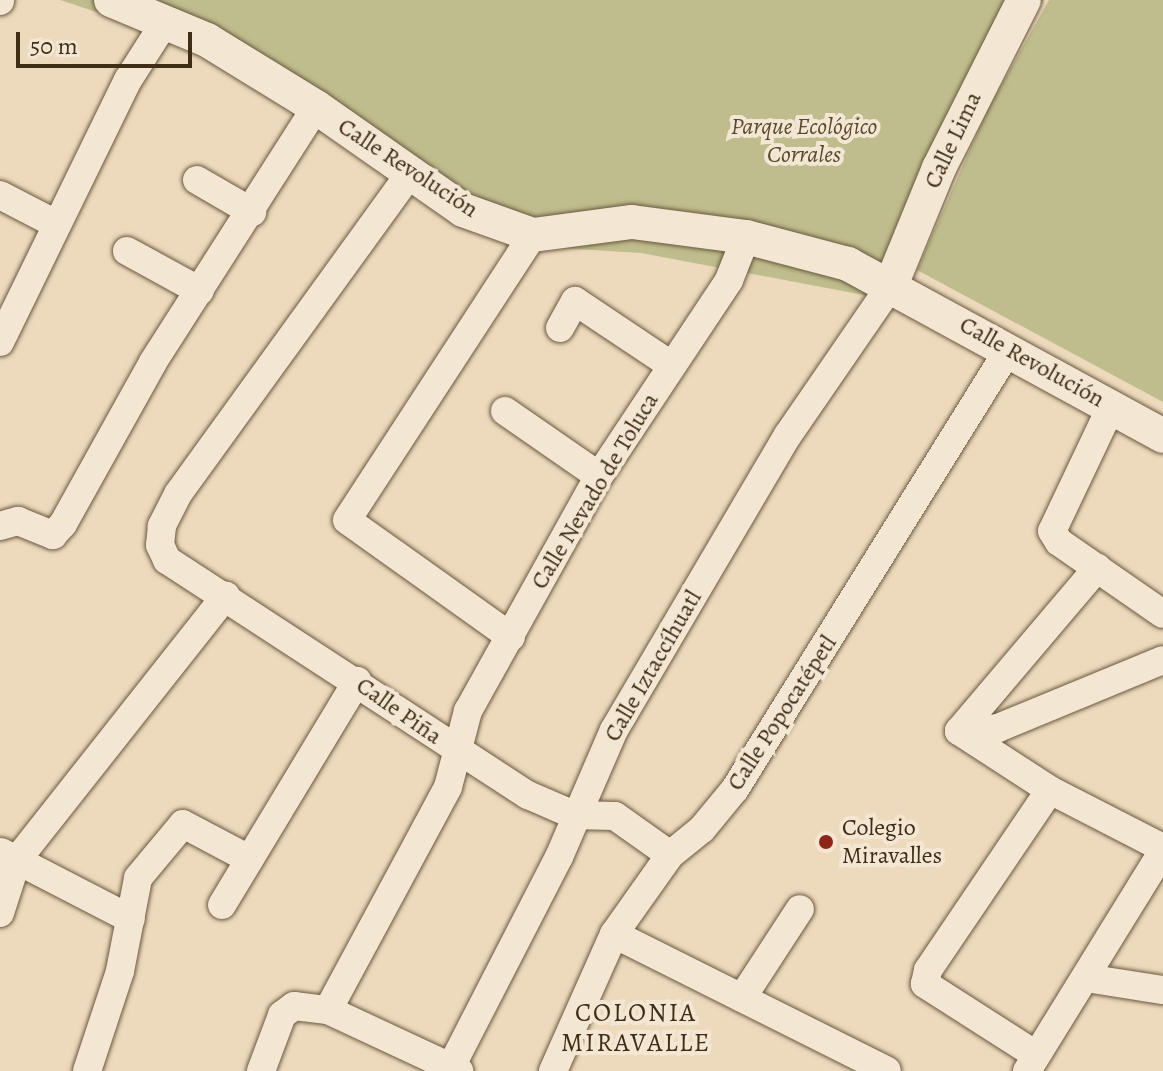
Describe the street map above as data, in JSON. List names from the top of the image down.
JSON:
{
  "streets": {
    "street": [
      "Calle Lima",
      "Calle Revolución",
      "Calle Nevado de Toluca",
      "Calle Iztaccíhuatl",
      "Calle Piña",
      "Calle Popocatépetl"
    ]
  },
  "crossings": [
    ["Calle Lima", "Calle Revolución"],
    ["Calle Lima", "Calle Iztaccíhuatl"],
    ["Calle Revolución", "Calle Nevado de Toluca"],
    ["Calle Revolución", "Calle Iztaccíhuatl"],
    ["Calle Revolución", "Calle Piña"],
    ["Calle Revolución", "Calle Popocatépetl"],
    ["Calle Nevado de Toluca", "Calle Piña"],
    ["Calle Iztaccíhuatl", "Calle Piña"],
    ["Calle Piña", "Calle Popocatépetl"]
  ],
  "districts": ["COLONIA MIRAVALLE"],
  "parks": ["Parque Ecológico Corrales"],
  "places": ["Colegio Miravalles"],
  "scale_bar": "50 m"
}
